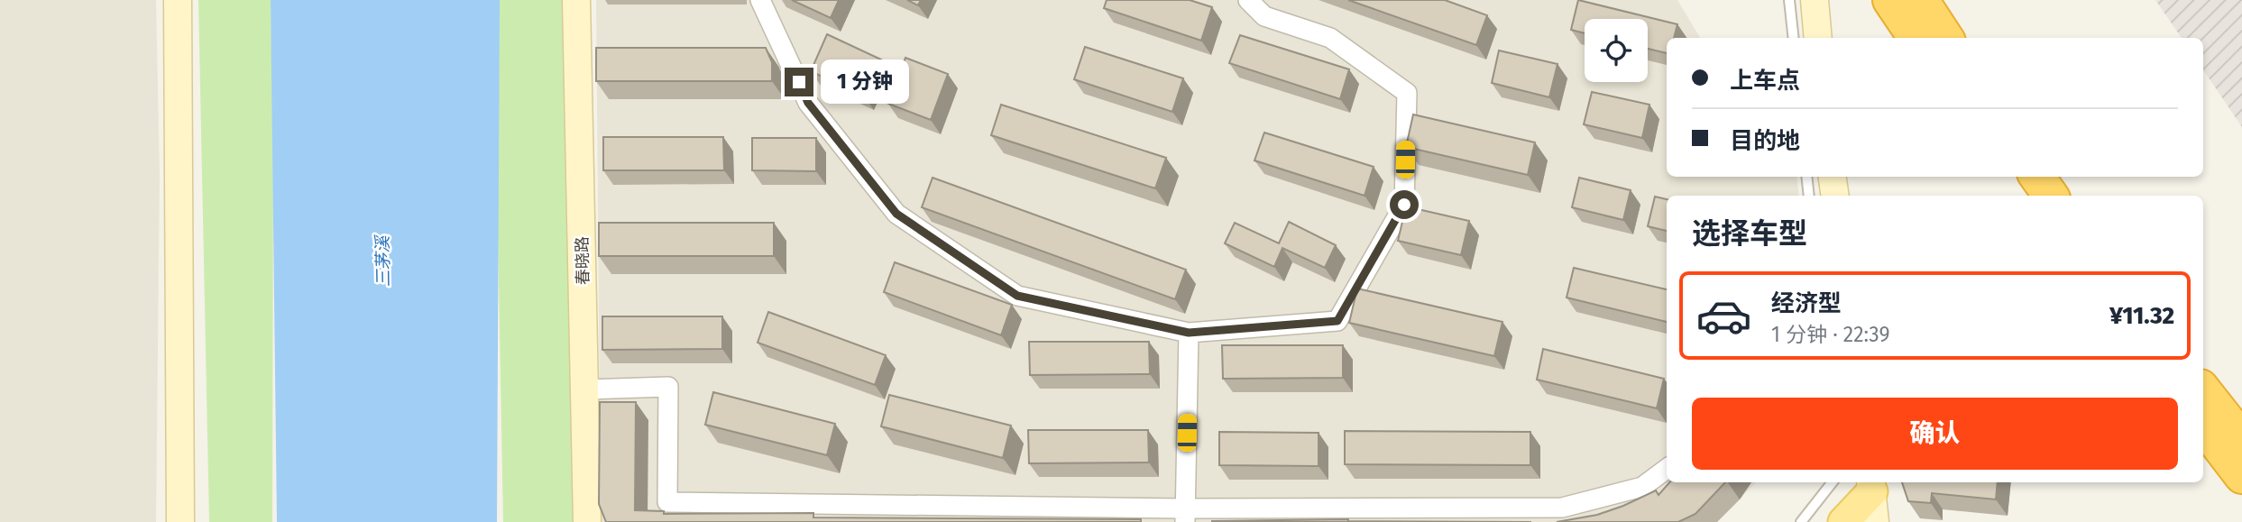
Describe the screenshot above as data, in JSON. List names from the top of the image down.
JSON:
{
  "streets": {
    "street": ["春晓路"]
  },
  "water": ["三茅溪"],
  "page": {
    "banner": ["上车点", "目的地"],
    "bubble": "1 分钟",
    "heading": "选择车型",
    "list": [
      {
        "name": "经济型",
        "note": "1 分钟 · 22:39",
        "value": "¥11.32"
      }
    ],
    "buttons": "确认"
  }
}
